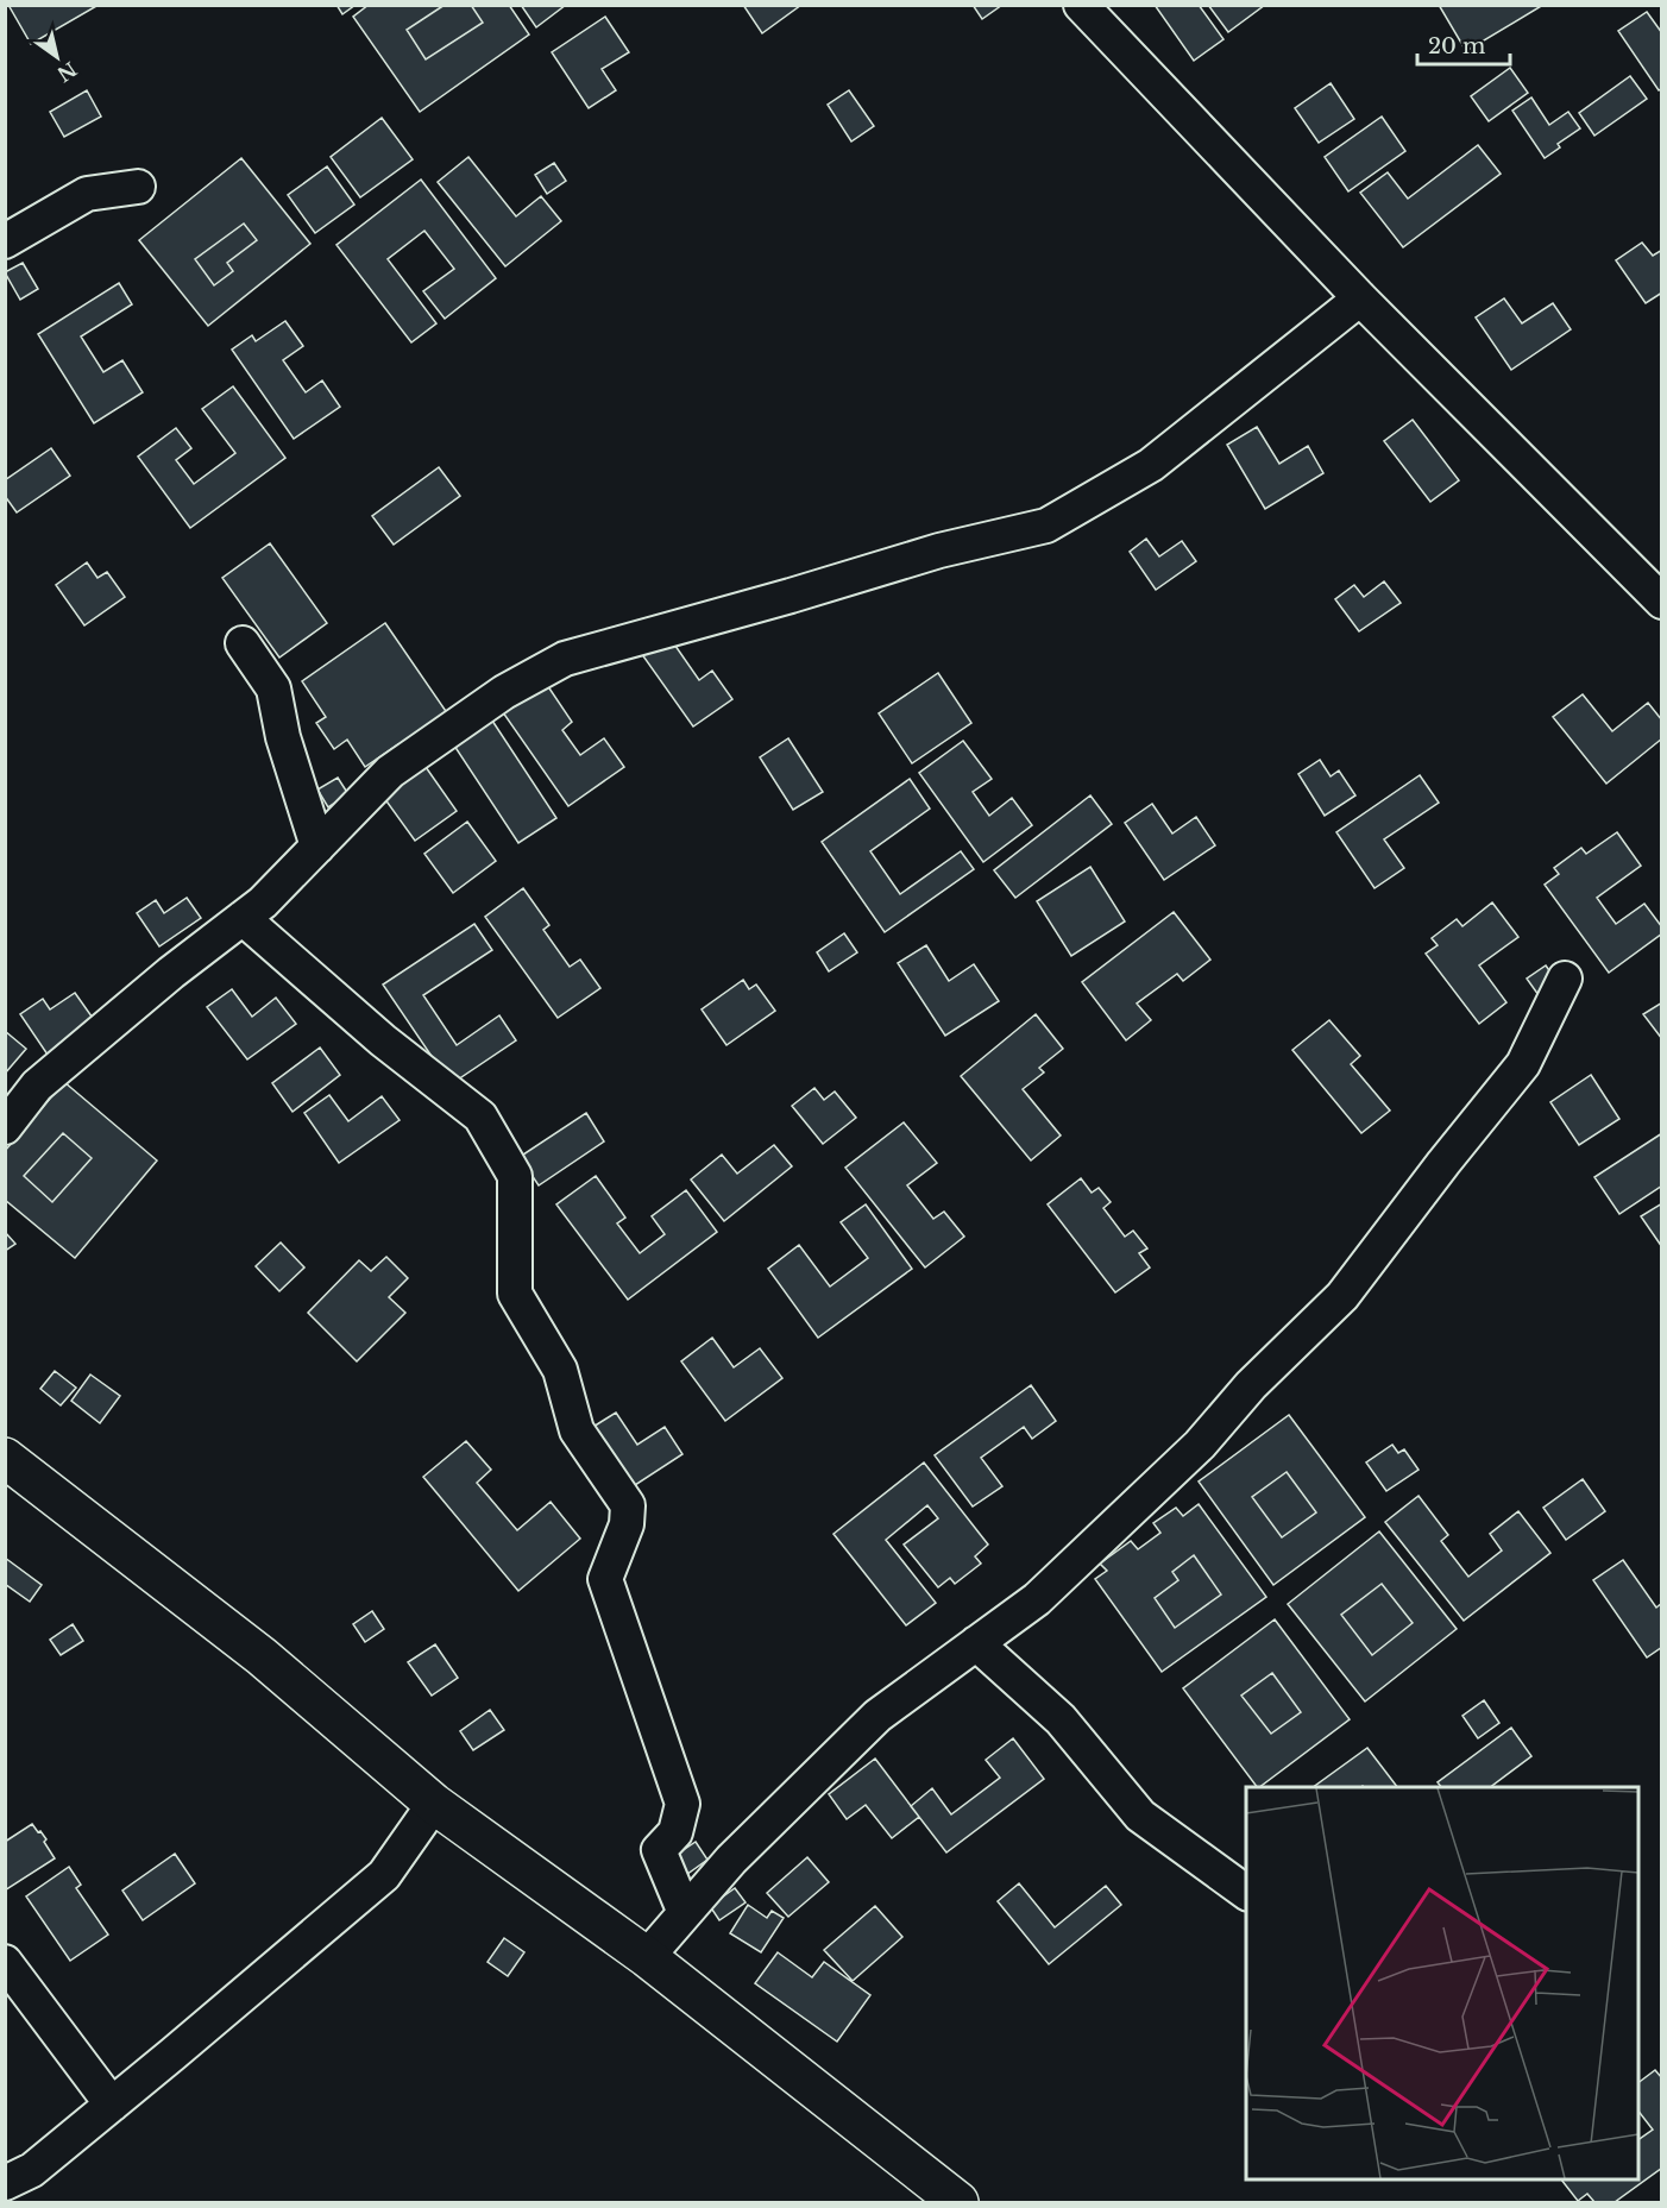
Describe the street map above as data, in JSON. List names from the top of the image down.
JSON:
{
  "scale_bar": "20 m",
  "north": "bottom right"
}
